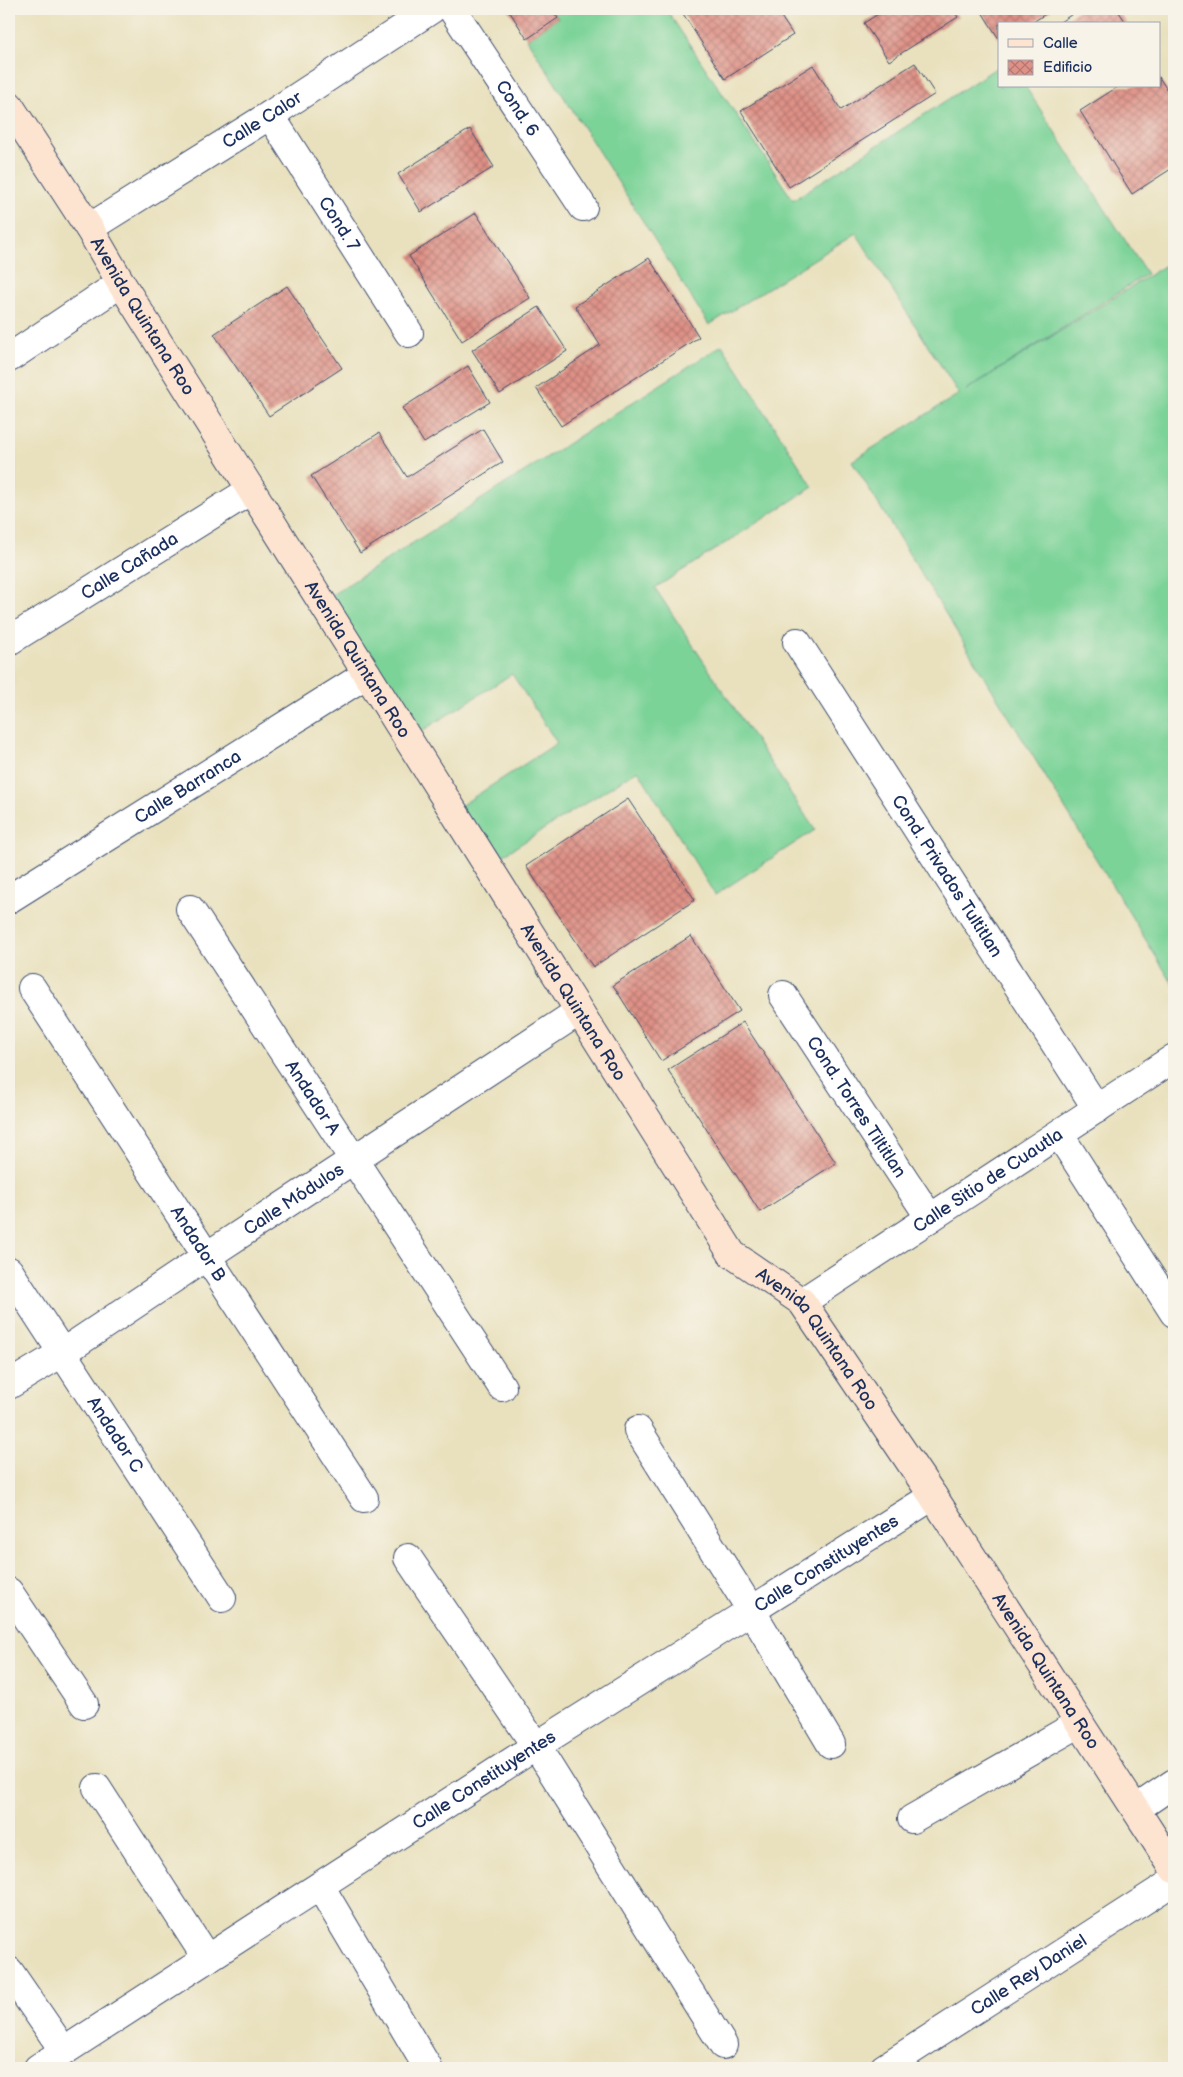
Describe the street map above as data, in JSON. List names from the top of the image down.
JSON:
{
  "streets": {
    "main road": ["Avenida Quintana Roo"],
    "street": [
      "Cond. 6",
      "Calle Calor",
      "Cond. 7",
      "Calle Cañada",
      "Calle Barranca",
      "Cond. Privados Tultitlan",
      "Andador A",
      "Cond. Torres Tiltitlan",
      "Calle Sitio de Cuautla",
      "Calle Módulos",
      "Andador B",
      "Andador C",
      "Calle Constituyentes",
      "Calle Rey Daniel"
    ]
  },
  "crossings": [
    ["Calle Calor", "Cond. 7"],
    ["Calle Calor", "Avenida Quintana Roo"],
    ["Avenida Quintana Roo", "Calle Cañada"],
    ["Avenida Quintana Roo", "Calle Barranca"],
    ["Avenida Quintana Roo", "Calle Sitio de Cuautla"],
    ["Avenida Quintana Roo", "Calle Módulos"],
    ["Avenida Quintana Roo", "Calle Constituyentes"],
    ["Cond. Privados Tultitlan", "Calle Sitio de Cuautla"],
    ["Andador A", "Calle Módulos"],
    ["Cond. Torres Tiltitlan", "Calle Sitio de Cuautla"],
    ["Calle Módulos", "Andador B"],
    ["Calle Módulos", "Andador C"]
  ],
  "legend": ["Calle", "Edificio"]
}
